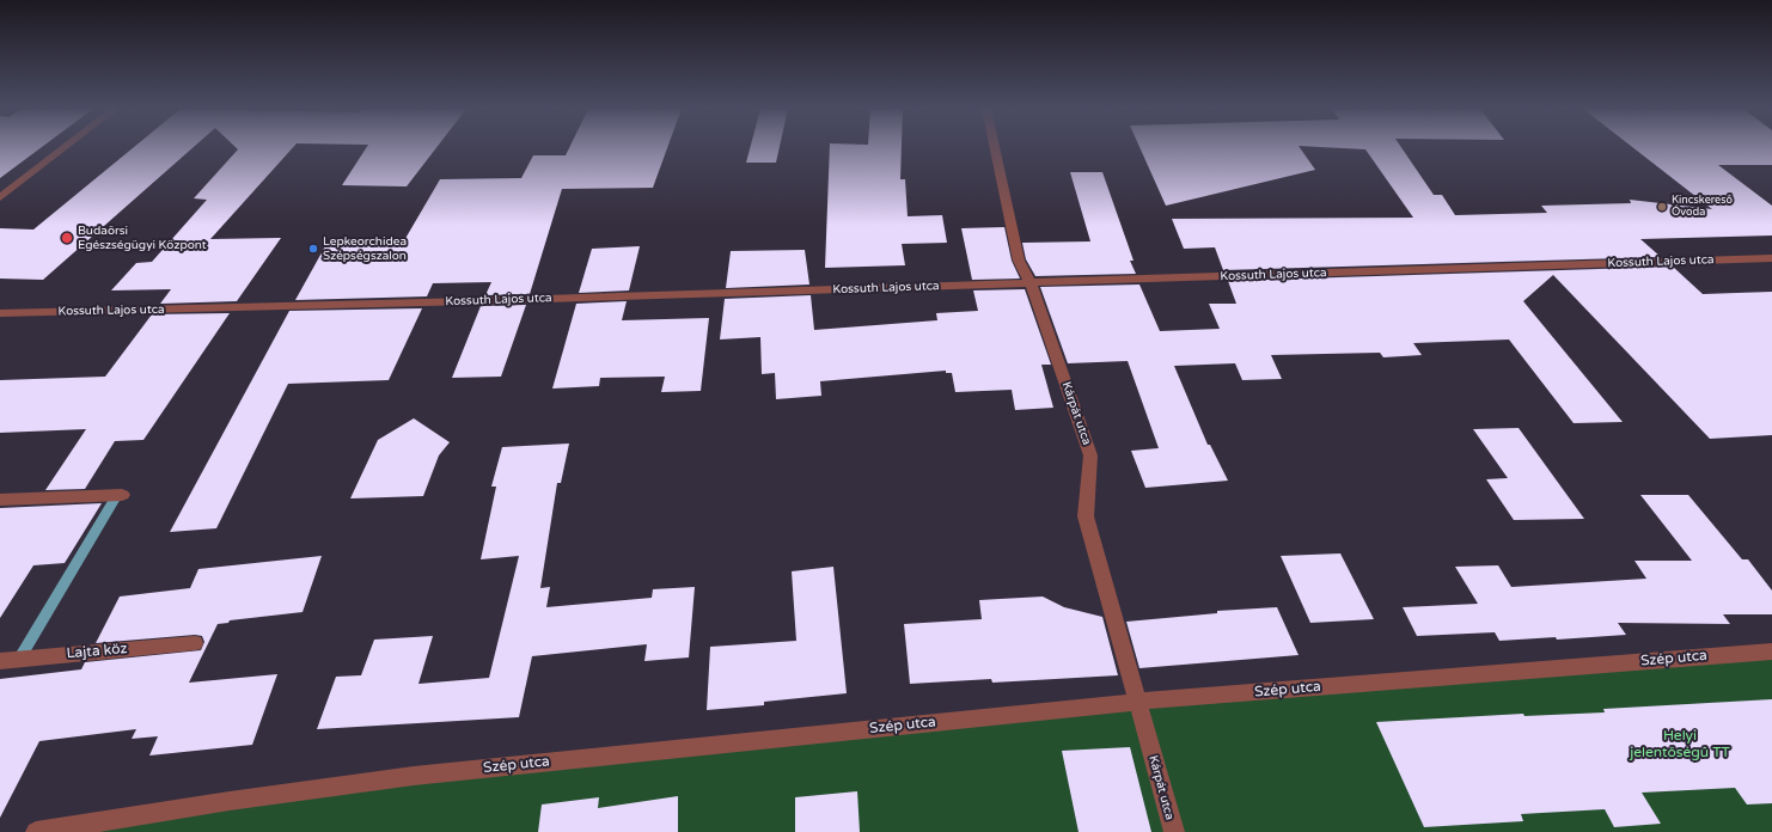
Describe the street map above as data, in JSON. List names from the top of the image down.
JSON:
{
  "streets": {
    "street": [
      "Kossuth Lajos utca",
      "Kárpát utca",
      "Lajta köz",
      "Szép utca"
    ]
  },
  "crossings": [
    ["Kossuth Lajos utca", "Kárpát utca"],
    ["Kárpát utca", "Szép utca"]
  ],
  "parks": ["Helyi jelentőségű TT"],
  "places": ["Kincskereső Óvoda", "Budaörsi Egészségügyi Központ", "Lepkeorchidea Szépségszalon"]
}
